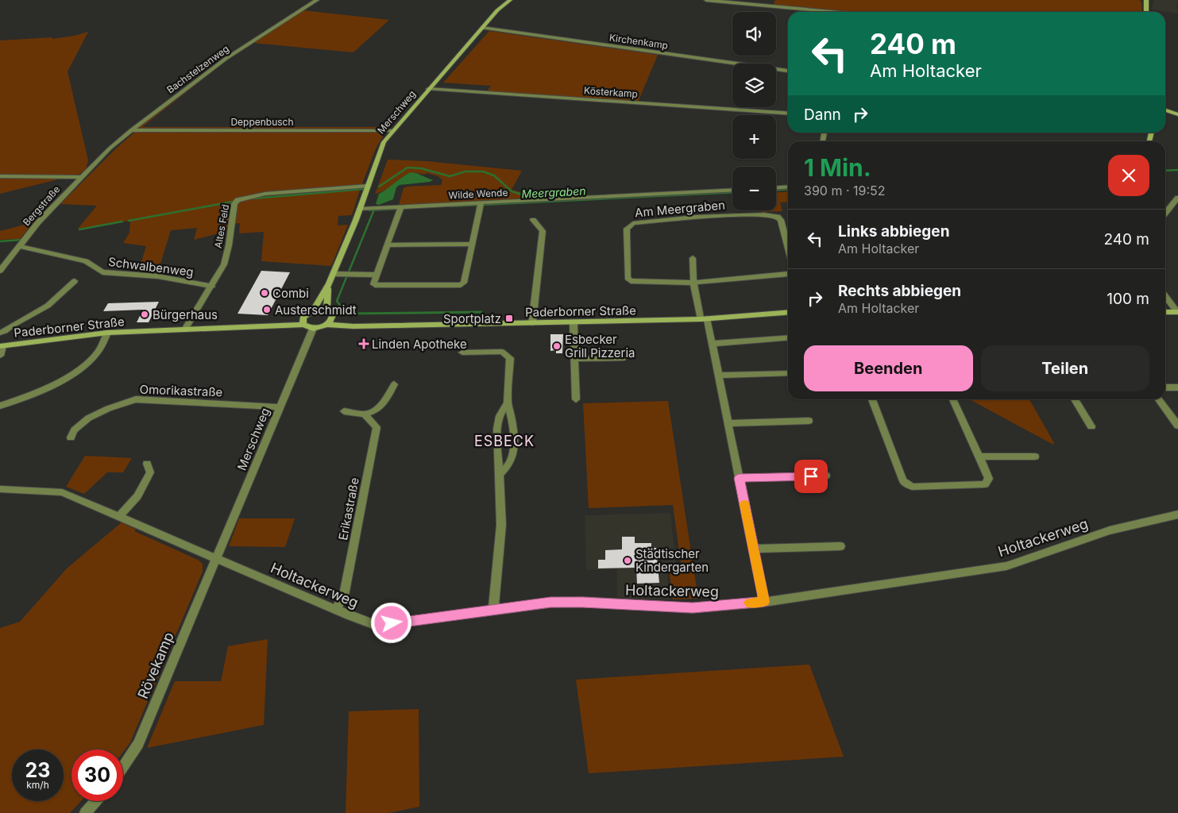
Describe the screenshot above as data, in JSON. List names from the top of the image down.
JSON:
{
  "streets": {
    "main road": ["Merschweg", "Paderborner Straße"],
    "street": [
      "Kirchenkamp",
      "Bachstelzenweg",
      "Kösterkamp",
      "Deppenbusch",
      "Wilde Wende",
      "Bergstraße",
      "Am Meergraben",
      "Altes Feld",
      "Schwalbenweg",
      "Omorikastraße",
      "Erikastraße",
      "Holtackerweg",
      "Rövekamp"
    ]
  },
  "crossings": [
    ["Kirchenkamp", "Merschweg"],
    ["Bachstelzenweg", "Deppenbusch"],
    ["Bachstelzenweg", "Bergstraße"],
    ["Kösterkamp", "Merschweg"],
    ["Merschweg", "Deppenbusch"],
    ["Merschweg", "Wilde Wende"],
    ["Merschweg", "Altes Feld"],
    ["Merschweg", "Paderborner Straße"],
    ["Merschweg", "Omorikastraße"],
    ["Merschweg", "Holtackerweg"],
    ["Merschweg", "Rövekamp"],
    ["Bergstraße", "Schwalbenweg"],
    ["Altes Feld", "Schwalbenweg"],
    ["Altes Feld", "Paderborner Straße"],
    ["Erikastraße", "Holtackerweg"],
    ["Holtackerweg", "Rövekamp"]
  ],
  "districts": ["ESBECK"],
  "water": ["Meergraben"],
  "places": {
    "other": [
      "Combi",
      "Austerschmidt",
      "Bürgerhaus",
      "Esbecker Grill Pizzeria",
      "Städtischer Kindergarten"
    ],
    "transit": ["Sportplatz"],
    "health": ["Linden Apotheke"]
  },
  "page": {
    "map_buttons": ["+", "−"],
    "turn": ["240 m", "Am Holtacker"],
    "then": "Dann",
    "heading": ["1 Min.", "390 m · 19:52"],
    "list": [
      {
        "name": "Links abbiegen",
        "note": "Am Holtacker",
        "value": "240 m"
      },
      {
        "name": "Rechts abbiegen",
        "note": "Am Holtacker",
        "value": "100 m"
      }
    ],
    "buttons": ["Beenden", "Teilen"],
    "speed": "23 km/h",
    "limit": "30"
  }
}
